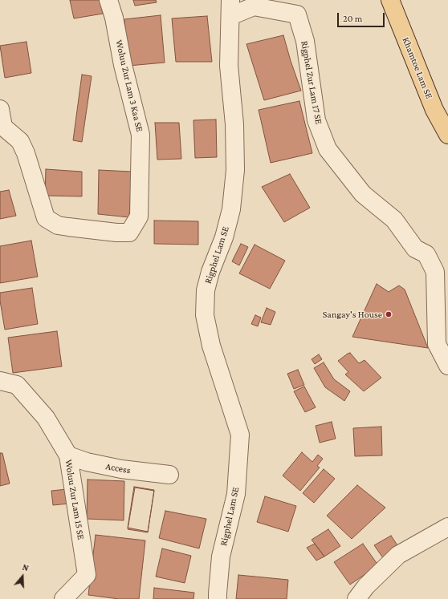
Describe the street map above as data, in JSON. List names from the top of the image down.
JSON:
{
  "streets": {
    "main road": ["Khamtoe Lam SE"],
    "street": [
      "Rigphel Zur Lam 17 SE",
      "Woluu Zur Lam 3 Kaa SE",
      "Rigphel Lam SE",
      "Access",
      "Woluu Zur Lam 15 SE"
    ]
  },
  "crossings": [
    ["Rigphel Zur Lam 17 SE", "Rigphel Lam SE"],
    ["Access", "Woluu Zur Lam 15 SE"]
  ],
  "places": ["Sangay's House"],
  "scale_bar": "20 m",
  "north": "top"
}
